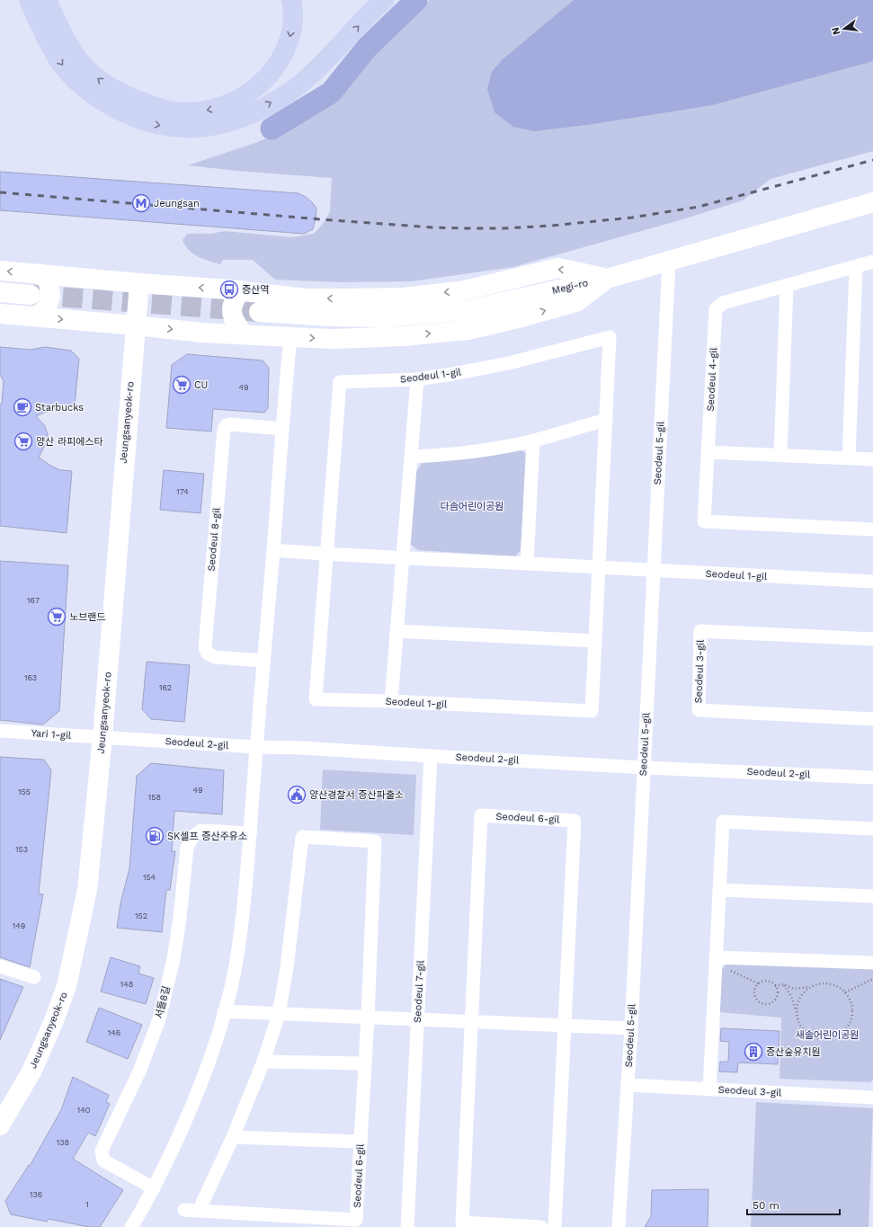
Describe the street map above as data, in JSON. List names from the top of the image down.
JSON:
{
  "streets": {
    "street": [
      "Megi-ro",
      "Seodeul 1-gil",
      "Seodeul 4-gil",
      "Jeungsanyeok-ro",
      "Seodeul 5-gil",
      "Seodeul 8-gil",
      "Seodeul 3-gil",
      "Yari 1-gil",
      "Seodeul 2-gil",
      "Seodeul 6-gil",
      "Seodeul 7-gil",
      "서들8길"
    ]
  },
  "crossings": [
    ["Megi-ro", "Seodeul 5-gil"],
    ["Seodeul 1-gil", "Seodeul 5-gil"],
    ["Jeungsanyeok-ro", "Yari 1-gil"],
    ["Jeungsanyeok-ro", "Seodeul 2-gil"],
    ["Seodeul 5-gil", "Seodeul 3-gil"],
    ["Seodeul 5-gil", "Seodeul 2-gil"],
    ["Yari 1-gil", "Seodeul 2-gil"],
    ["Seodeul 2-gil", "Seodeul 7-gil"]
  ],
  "parks": ["다솜어린이공원", "새솔어린이공원"],
  "places": {
    "metro station": ["Jeungsan"],
    "bus stop": ["증산역"],
    "supermarket": ["CU", "양산 라피에스타", "노브랜드"],
    "cafe": ["Starbucks"],
    "public building": ["양산경찰서 증산파출소"],
    "fuel station": ["SK셀프 증산주유소"],
    "building": ["증산숲유치원"]
  },
  "house_numbers": [
    "49",
    "174",
    "167",
    "163",
    "162",
    "49",
    "155",
    "158",
    "153",
    "154",
    "152",
    "149",
    "148",
    "146",
    "140",
    "138",
    "136",
    "1"
  ],
  "scale_bar": "50 m",
  "north": "left"
}
